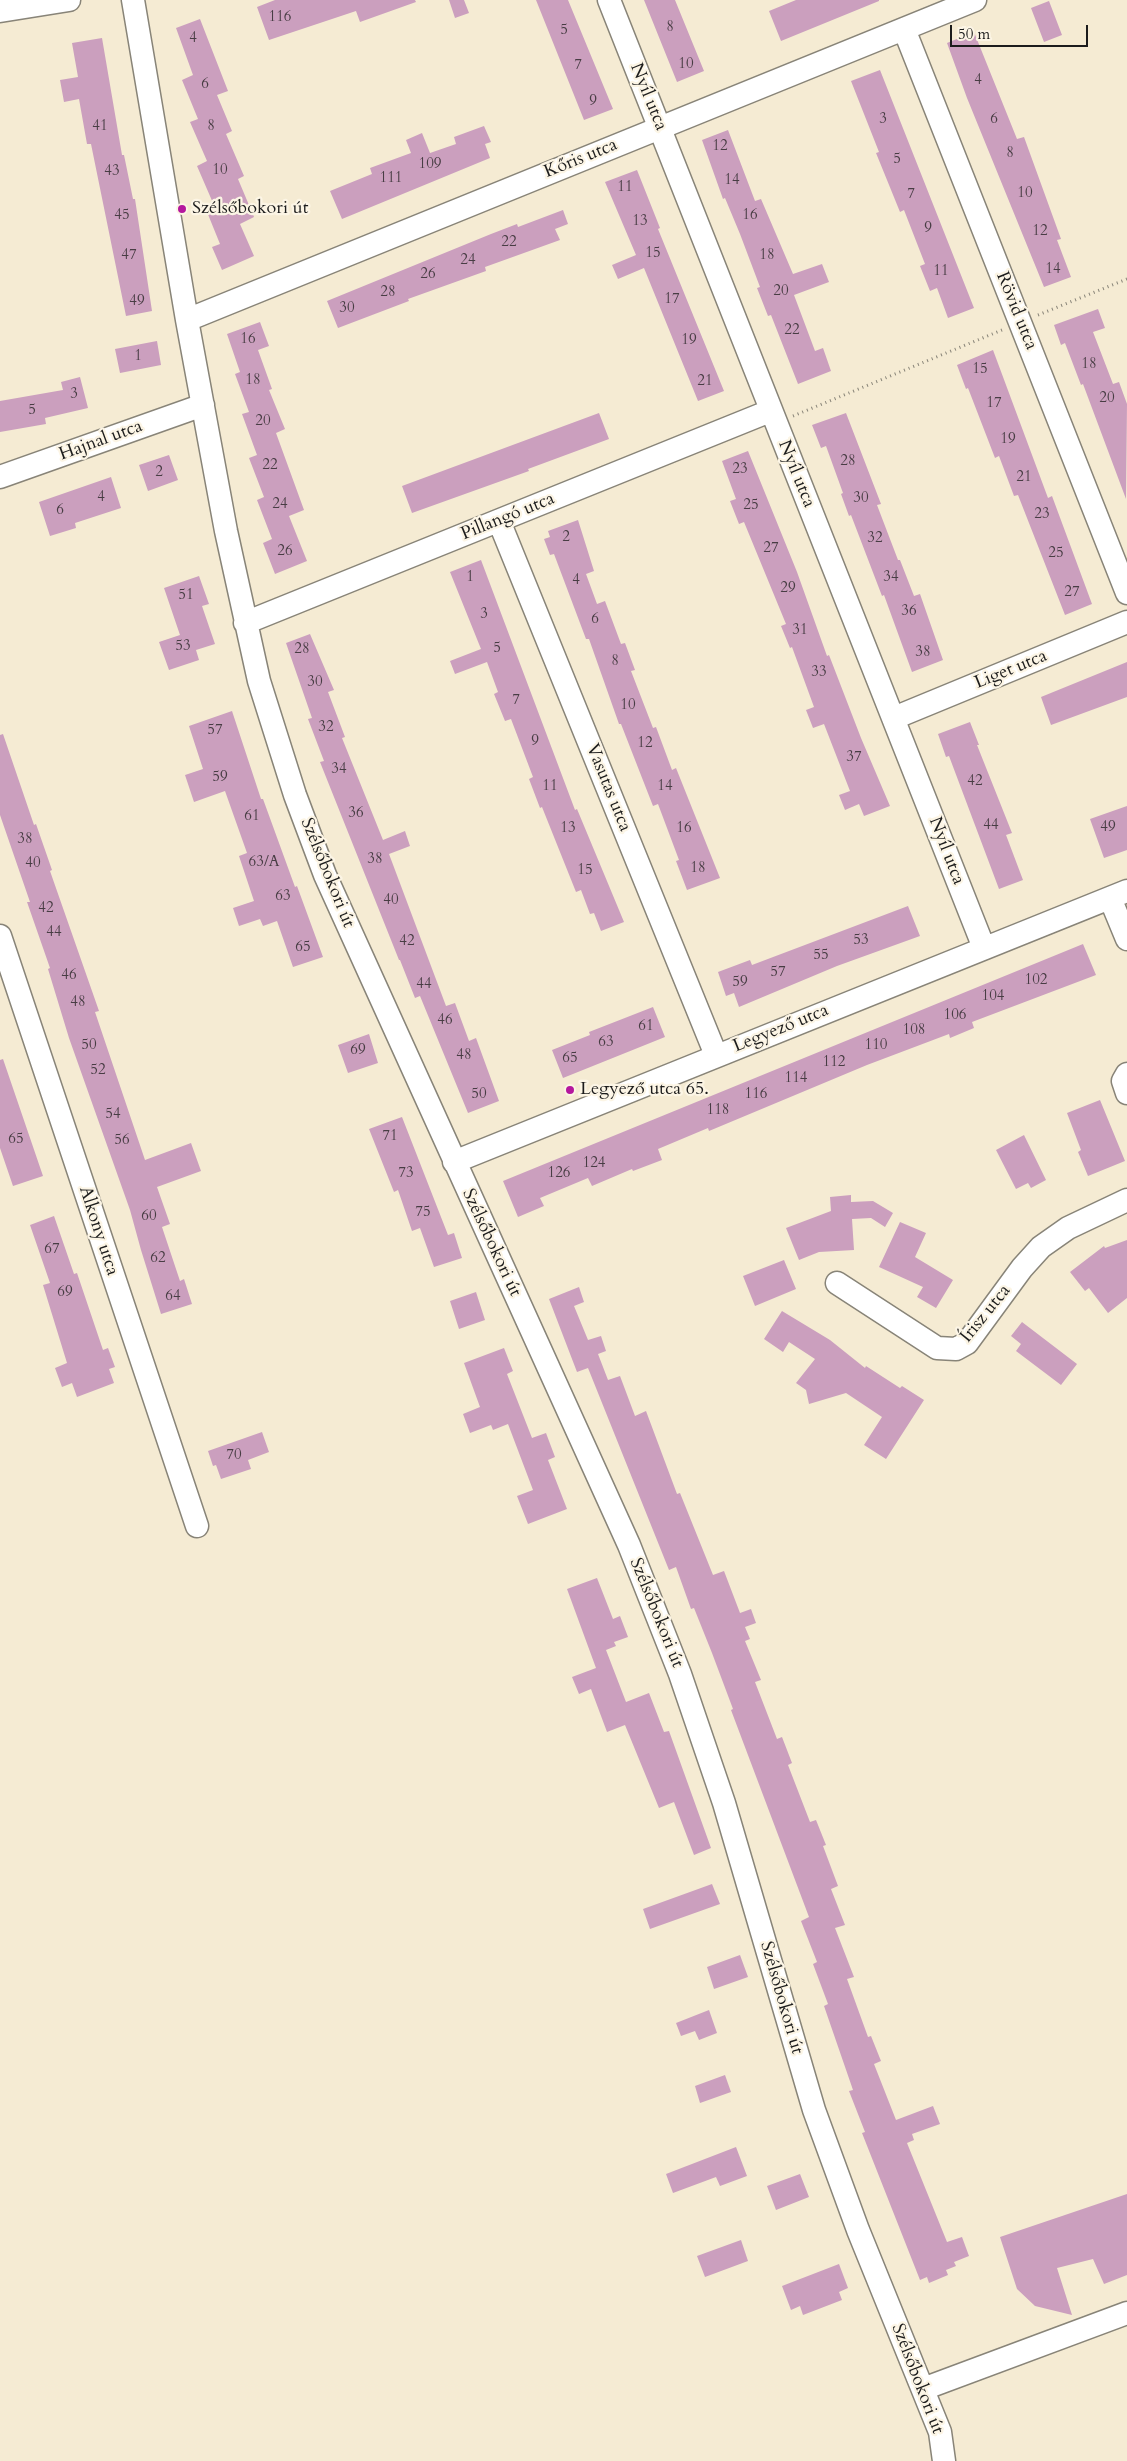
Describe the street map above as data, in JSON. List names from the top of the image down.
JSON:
{
  "streets": {
    "street": [
      "Nyíl utca",
      "Kőris utca",
      "Rövid utca",
      "Hajnal utca",
      "Pillangó utca",
      "Liget utca",
      "Vasutas utca",
      "Szélsőbokori út",
      "Legyező utca",
      "Alkony utca",
      "Írisz utca"
    ]
  },
  "crossings": [
    ["Nyíl utca", "Kőris utca"],
    ["Nyíl utca", "Pillangó utca"],
    ["Nyíl utca", "Liget utca"],
    ["Nyíl utca", "Legyező utca"],
    ["Kőris utca", "Rövid utca"],
    ["Kőris utca", "Szélsőbokori út"],
    ["Hajnal utca", "Szélsőbokori út"],
    ["Pillangó utca", "Vasutas utca"],
    ["Pillangó utca", "Szélsőbokori út"],
    ["Vasutas utca", "Legyező utca"],
    ["Szélsőbokori út", "Legyező utca"]
  ],
  "places": ["Szélsőbokori út", "Legyező utca 65."],
  "house_numbers": [
    "116",
    "8",
    "5",
    "4",
    "10",
    "7",
    "4",
    "6",
    "9",
    "3",
    "6",
    "41",
    "8",
    "12",
    "8",
    "5",
    "109",
    "10",
    "43",
    "111",
    "14",
    "11",
    "10",
    "7",
    "45",
    "16",
    "13",
    "9",
    "12",
    "22",
    "15",
    "47",
    "18",
    "24",
    "14",
    "11",
    "26",
    "20",
    "28",
    "17",
    "49",
    "30",
    "22",
    "16",
    "19",
    "1",
    "18",
    "15",
    "18",
    "21",
    "3",
    "20",
    "17",
    "5",
    "20",
    "19",
    "28",
    "22",
    "23",
    "2",
    "21",
    "4",
    "30",
    "24",
    "25",
    "6",
    "23",
    "2",
    "32",
    "27",
    "26",
    "25",
    "1",
    "34",
    "4",
    "29",
    "27",
    "51",
    "36",
    "3",
    "6",
    "31",
    "53",
    "5",
    "28",
    "38",
    "8",
    "33",
    "30",
    "7",
    "10",
    "32",
    "57",
    "9",
    "12",
    "37",
    "34",
    "59",
    "42",
    "11",
    "14",
    "36",
    "61",
    "44",
    "49",
    "13",
    "16",
    "38",
    "38",
    "63/A",
    "40",
    "18",
    "15",
    "63",
    "40",
    "42",
    "44",
    "53",
    "42",
    "65",
    "55",
    "57",
    "46",
    "102",
    "59",
    "44",
    "104",
    "48",
    "106",
    "46",
    "61",
    "108",
    "63",
    "50",
    "110",
    "69",
    "48",
    "65",
    "112",
    "52",
    "114",
    "50",
    "116",
    "118",
    "54",
    "71",
    "65",
    "56",
    "124",
    "73",
    "126",
    "75",
    "60",
    "67",
    "62",
    "69",
    "64",
    "70"
  ],
  "scale_bar": "50 m"
}
